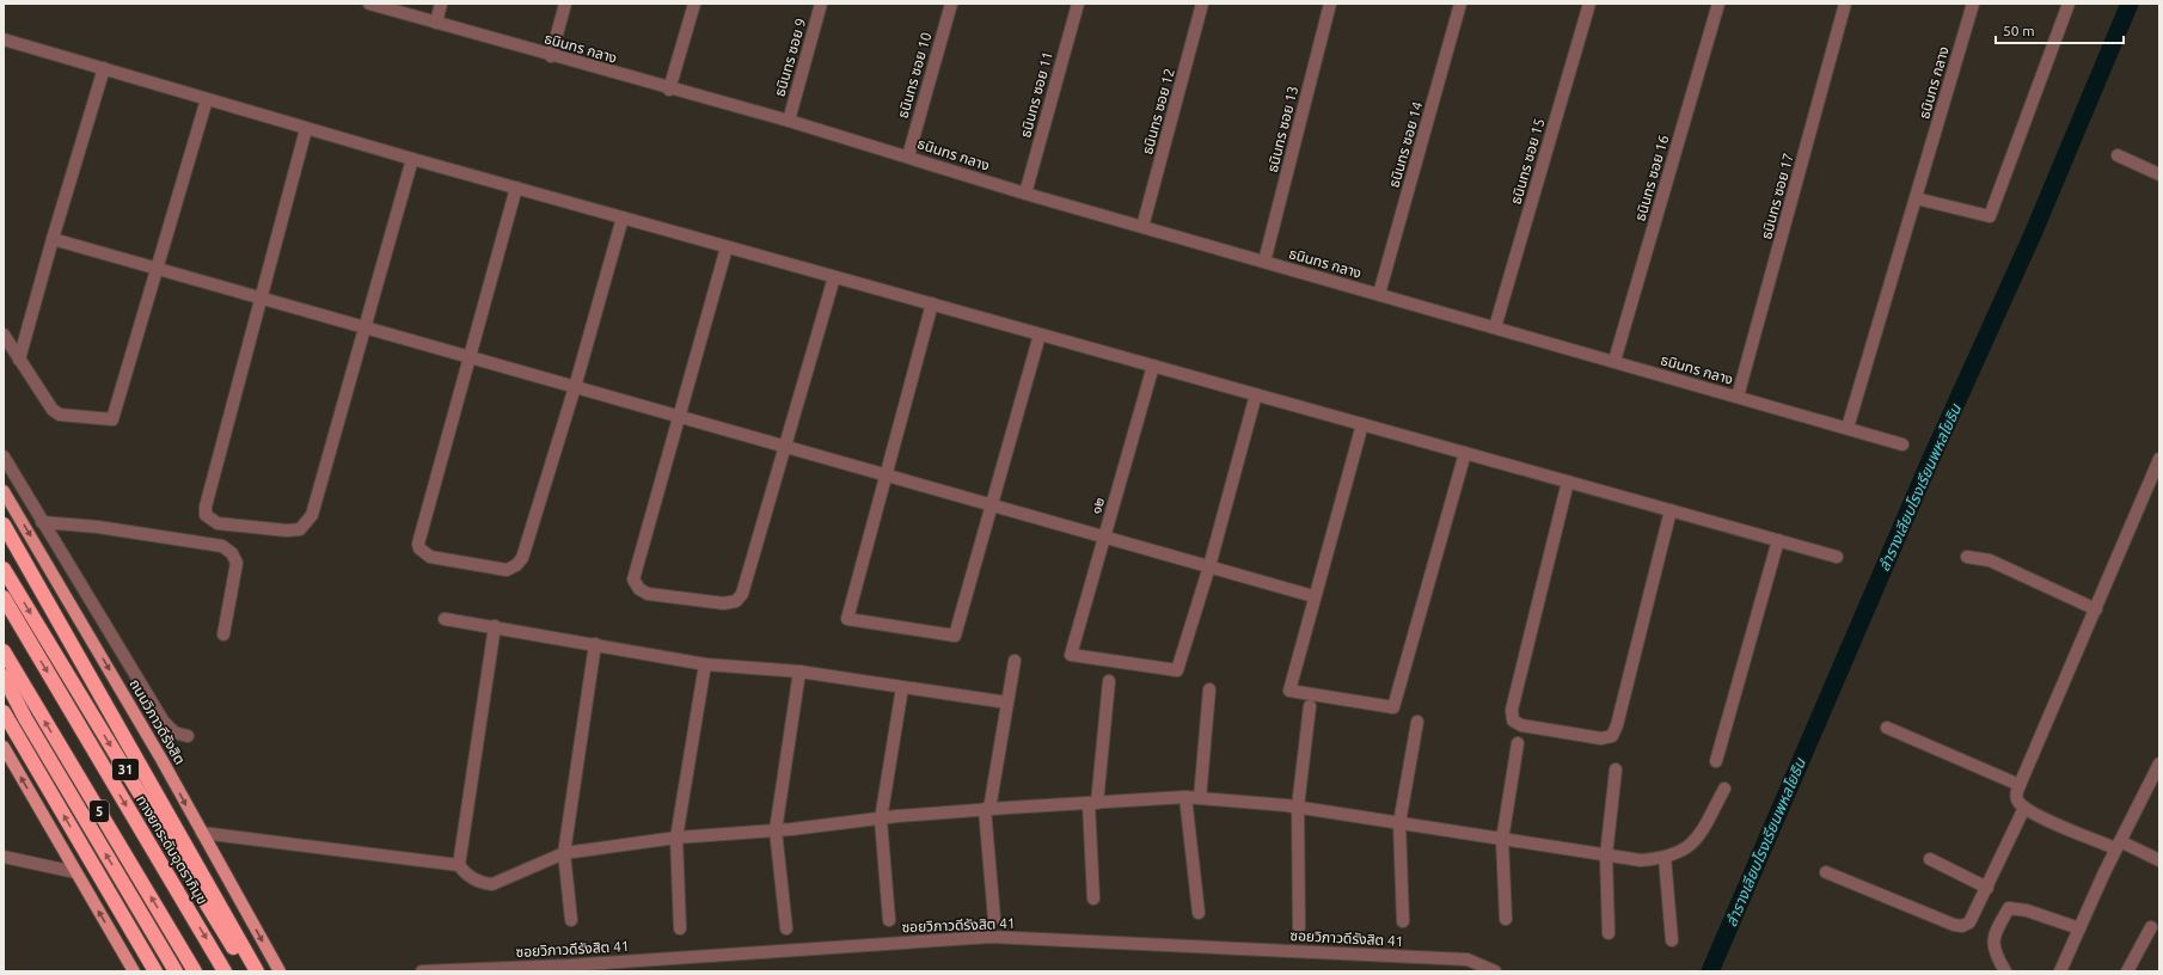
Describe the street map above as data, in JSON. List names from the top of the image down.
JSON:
{
  "streets": {
    "highway": ["31", "5", "ทางยกระดับอุตราภิมุข"],
    "main road": ["ถนนวิภาวดีรังสิต"],
    "street": [
      "ธนินทร กลาง",
      "ธนินทร ซอย 9",
      "ธนินทร ซอย 10",
      "ธนินทร ซอย 11",
      "ธนินทร ซอย 12",
      "ธนินทร ซอย 13",
      "ธนินทร ซอย 14",
      "ธนินทร ซอย 15",
      "ธนินทร ซอย 16",
      "ธนินทร ซอย 17",
      "๑๒",
      "ซอยวิภาวดีรังสิต 41"
    ]
  },
  "crossings": [
    ["ธนินทร กลาง", "ธนินทร ซอย 9"],
    ["ธนินทร กลาง", "ธนินทร ซอย 10"],
    ["ธนินทร กลาง", "ธนินทร ซอย 11"],
    ["ธนินทร กลาง", "ธนินทร ซอย 12"],
    ["ธนินทร กลาง", "ธนินทร ซอย 13"],
    ["ธนินทร กลาง", "ธนินทร ซอย 14"],
    ["ธนินทร กลาง", "ธนินทร ซอย 15"],
    ["ธนินทร กลาง", "ธนินทร ซอย 16"],
    ["ธนินทร กลาง", "ธนินทร ซอย 17"]
  ],
  "one_way": ["ถนนวิภาวดีรังสิต"],
  "water": ["ลำรางเลียบโรงเรียนพหลโยธิน"],
  "scale_bar": "50 m"
}
